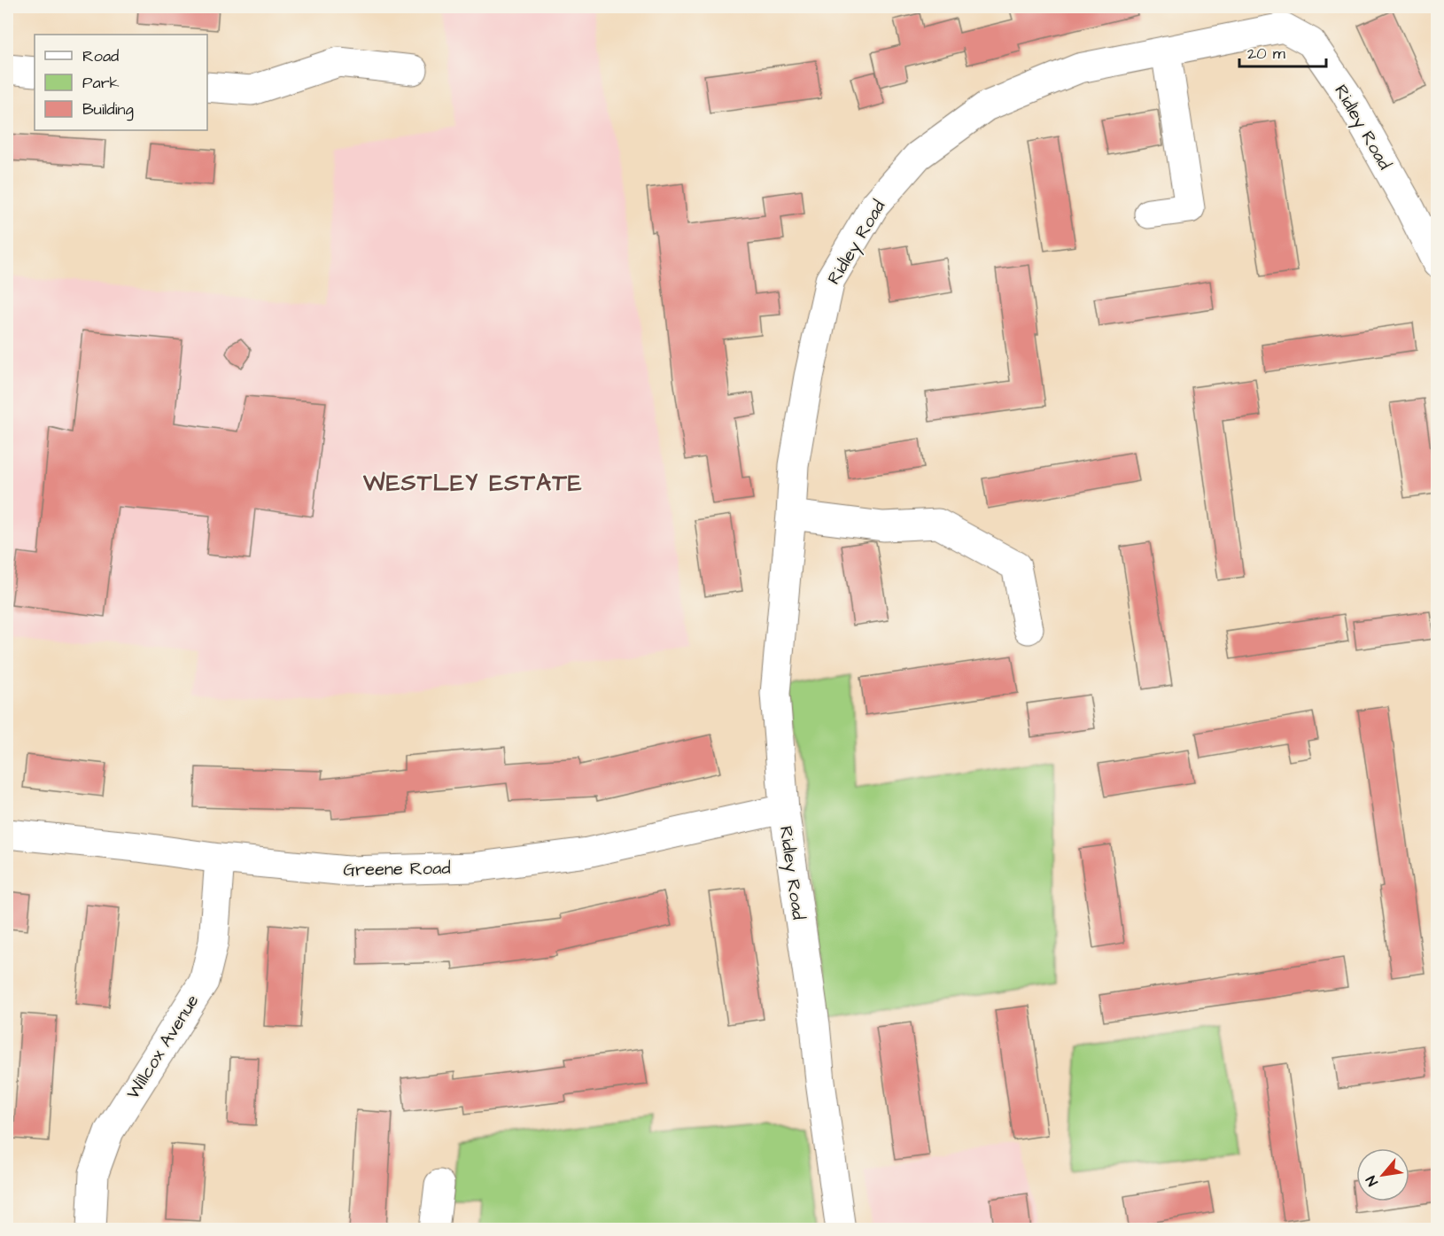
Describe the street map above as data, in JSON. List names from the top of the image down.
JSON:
{
  "streets": {
    "street": ["Ridley Road", "Greene Road", "Willcox Avenue"]
  },
  "crossings": [
    ["Ridley Road", "Greene Road"],
    ["Greene Road", "Willcox Avenue"]
  ],
  "districts": ["WESTLEY ESTATE"],
  "legend": ["Road", "Park", "Building"],
  "scale_bar": "20 m",
  "north": "bottom left"
}
